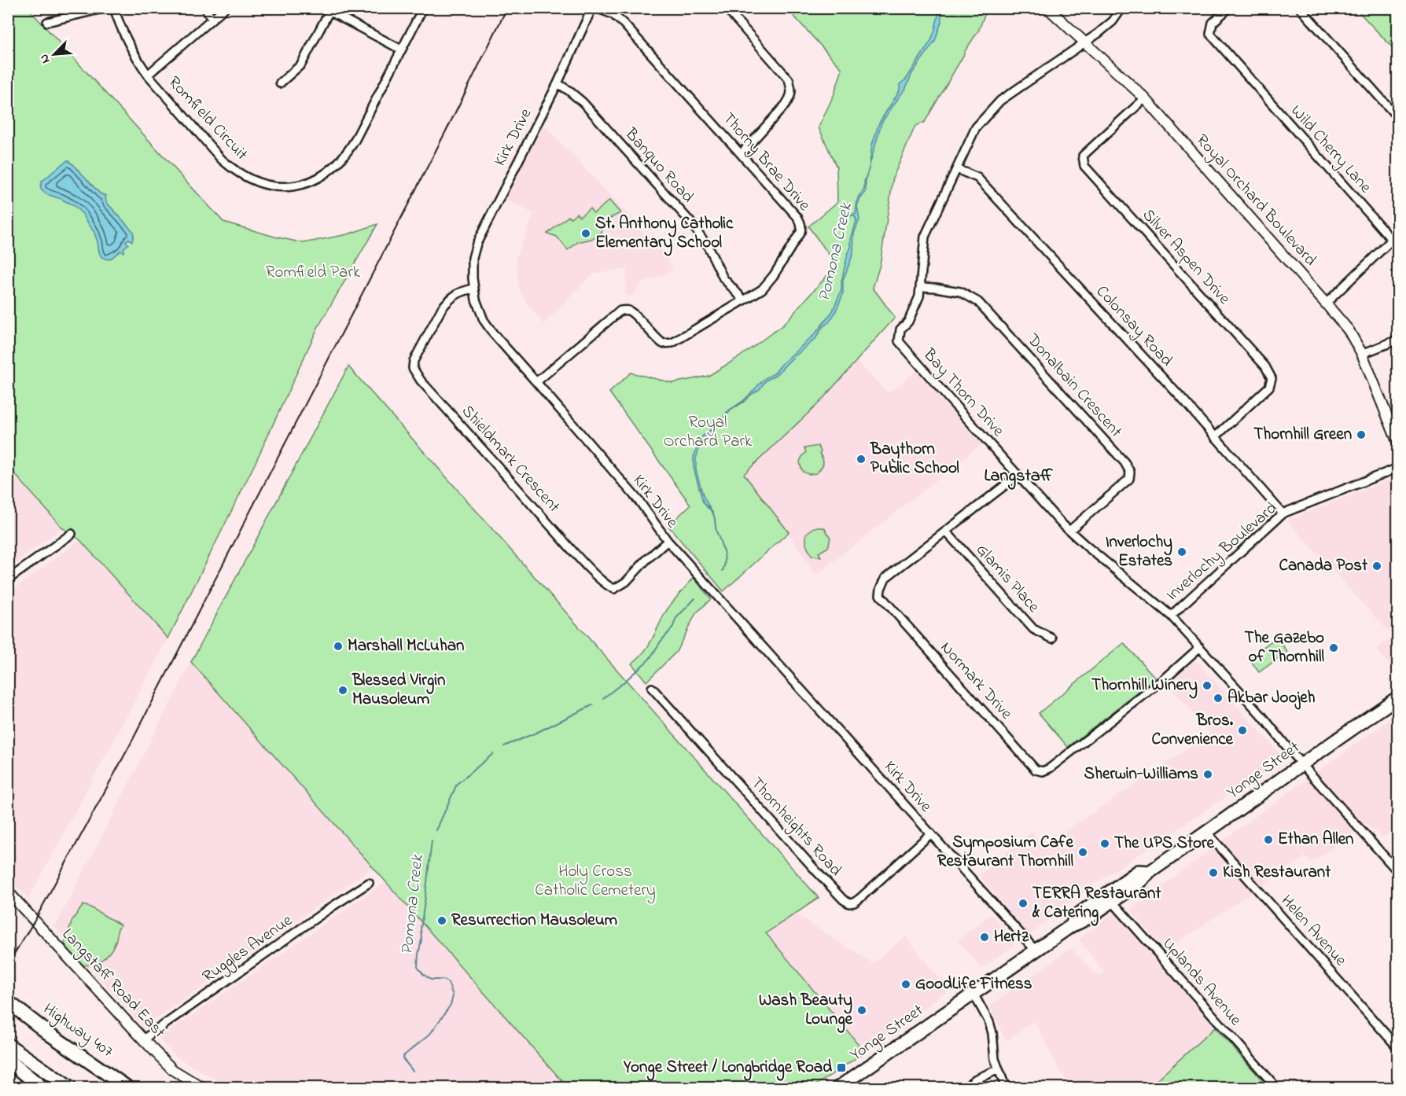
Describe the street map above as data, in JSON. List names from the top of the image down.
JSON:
{
  "streets": {
    "highway": ["Highway 407"],
    "main road": ["Yonge Street"],
    "street": [
      "Romfield Circuit",
      "Kirk Drive",
      "Wild Cherry Lane",
      "Thorny Brae Drive",
      "Banquo Road",
      "Royal Orchard Boulevard",
      "Silver Aspen Drive",
      "Colonsay Road",
      "Donalbain Crescent",
      "Bay Thorn Drive",
      "Shieldmark Crescent",
      "Inverlochy Boulevard",
      "Glamis Place",
      "Normark Drive",
      "Thornheights Road",
      "Helen Avenue",
      "Ruggles Avenue",
      "Uplands Avenue",
      "Langstaff Road East"
    ]
  },
  "crossings": [
    ["Kirk Drive", "Thorny Brae Drive"],
    ["Kirk Drive", "Banquo Road"],
    ["Kirk Drive", "Shieldmark Crescent"],
    ["Kirk Drive", "Yonge Street"],
    ["Kirk Drive", "Thornheights Road"],
    ["Wild Cherry Lane", "Royal Orchard Boulevard"],
    ["Thorny Brae Drive", "Banquo Road"],
    ["Royal Orchard Boulevard", "Silver Aspen Drive"],
    ["Royal Orchard Boulevard", "Bay Thorn Drive"],
    ["Silver Aspen Drive", "Colonsay Road"],
    ["Colonsay Road", "Bay Thorn Drive"],
    ["Colonsay Road", "Inverlochy Boulevard"],
    ["Donalbain Crescent", "Bay Thorn Drive"],
    ["Bay Thorn Drive", "Inverlochy Boulevard"],
    ["Bay Thorn Drive", "Normark Drive"],
    ["Bay Thorn Drive", "Yonge Street"],
    ["Glamis Place", "Normark Drive"],
    ["Yonge Street", "Helen Avenue"],
    ["Yonge Street", "Uplands Avenue"],
    ["Ruggles Avenue", "Langstaff Road East"]
  ],
  "districts": ["Langstaff"],
  "water": ["Pomona Creek"],
  "parks": ["Romfield Park", "Royal Orchard Park", "Holy Cross Catholic Cemetery"],
  "places": {
    "other": [
      "St. Anthony Catholic Elementary School",
      "Thornhill Green",
      "Baythorn Public School",
      "Inverlochy Estates",
      "Canada Post",
      "Marshall McLuhan",
      "The Gazebo of Thornhill",
      "Thornhill Winery",
      "Blessed Virgin Mausoleum",
      "Akbar Joojeh",
      "Bros. Convenience",
      "Sherwin-Williams",
      "Ethan Allen",
      "The UPS Store",
      "Symposium Cafe Restaurant Thornhill",
      "Kish Restaurant",
      "TERRA Restaurant & Catering",
      "Resurrection Mausoleum",
      "Hertz",
      "GoodLife Fitness",
      "Wash Beauty Lounge"
    ],
    "transit": ["Yonge Street / Longbridge Road"]
  },
  "north": "bottom left"
}
